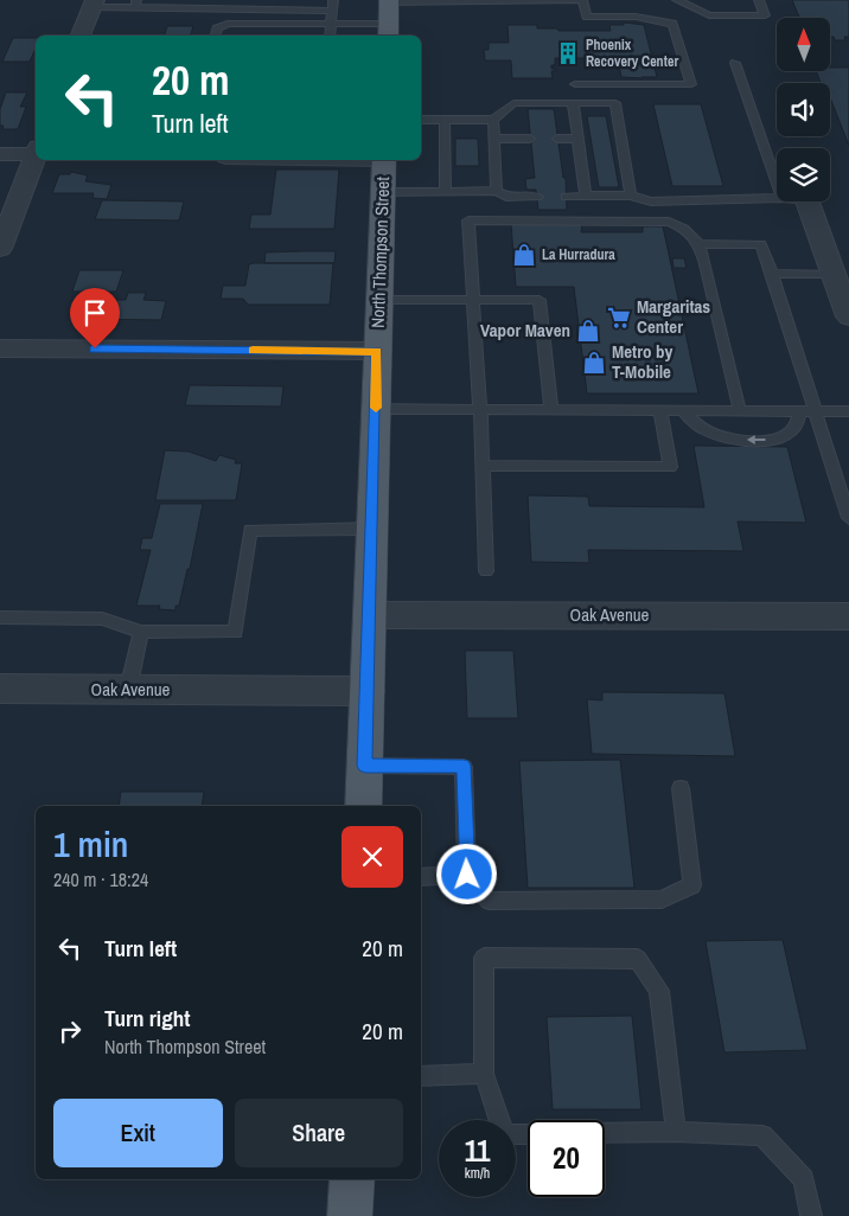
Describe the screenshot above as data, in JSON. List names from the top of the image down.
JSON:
{
  "streets": {
    "main road": ["North Thompson Street"],
    "street": ["Oak Avenue"]
  },
  "crossings": [
    ["North Thompson Street", "Oak Avenue"]
  ],
  "places": {
    "building": ["Phoenix Recovery Center"],
    "shop": ["La Hurradura", "Vapor Maven", "Metro by T-Mobile"],
    "supermarket": ["Margaritas Center"]
  },
  "north": "top",
  "page": {
    "turn": ["20 m", "Turn left"],
    "heading": ["1 min", "240 m · 18:24"],
    "list": [
      {
        "name": "Turn left",
        "value": "20 m"
      },
      {
        "name": "Turn right",
        "note": "North Thompson Street",
        "value": "20 m"
      }
    ],
    "buttons": ["Exit", "Share"],
    "speed": "11 km/h",
    "limit": "20"
  }
}
